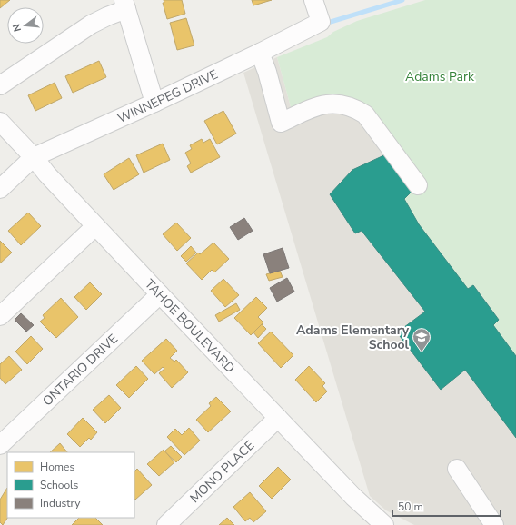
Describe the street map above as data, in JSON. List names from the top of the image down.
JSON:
{
  "streets": {
    "street": [
      "WINNEPEG DRIVE",
      "TAHOE BOULEVARD",
      "ONTARIO DRIVE",
      "MONO PLACE"
    ]
  },
  "crossings": [
    ["WINNEPEG DRIVE", "TAHOE BOULEVARD"],
    ["TAHOE BOULEVARD", "ONTARIO DRIVE"],
    ["TAHOE BOULEVARD", "MONO PLACE"]
  ],
  "parks": ["Adams Park"],
  "places": {
    "school or university": ["Adams Elementary School"]
  },
  "legend": ["Homes", "Schools", "Industry"],
  "scale_bar": "50 m",
  "north": "left"
}
